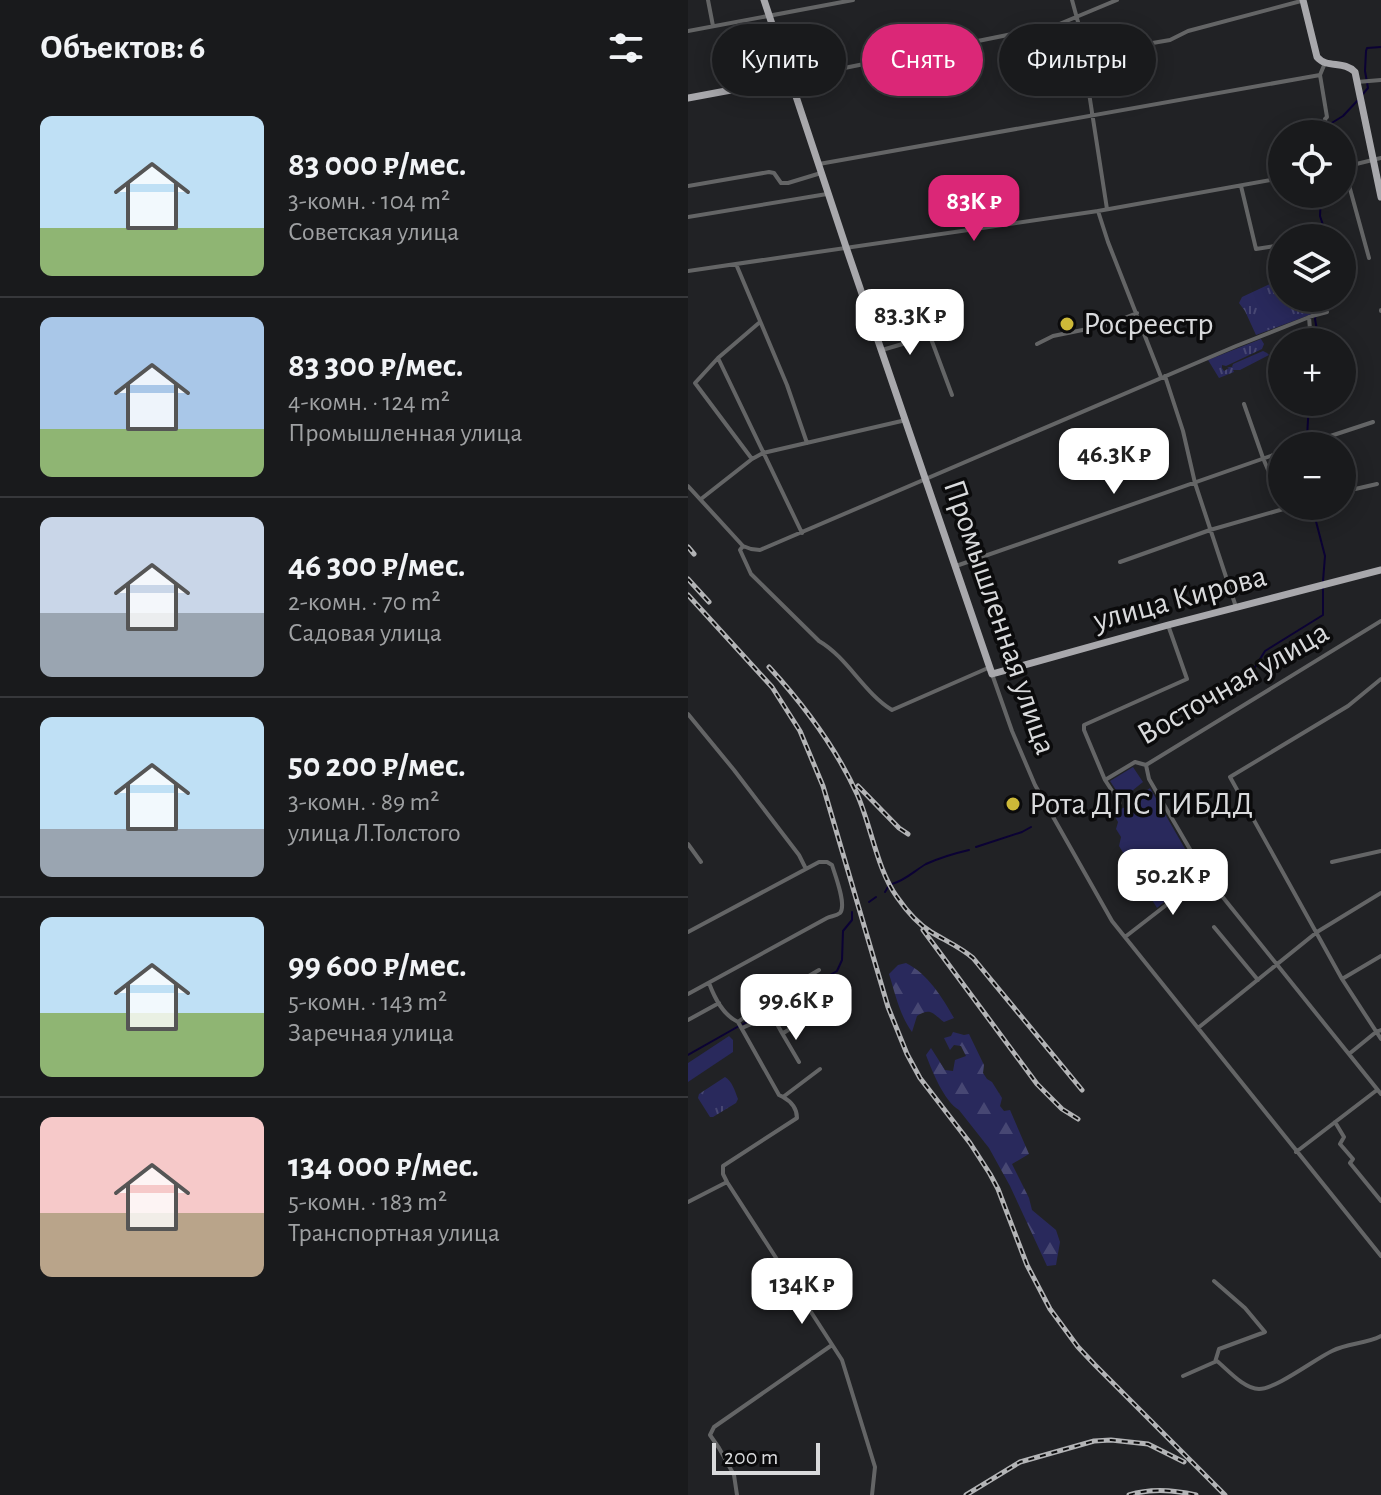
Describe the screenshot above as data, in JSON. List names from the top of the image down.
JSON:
{
  "streets": {
    "main road": ["улица Кирова", "Промышленная улица"],
    "street": ["Восточная улица"]
  },
  "crossings": [
    ["улица Кирова", "Промышленная улица"]
  ],
  "places": ["Росреестр", "Рота ДПС ГИБДД"],
  "scale_bar": "200 m",
  "page": {
    "heading": "Объектов: 6",
    "chip": ["Купить", "Снять", "Фильтры"],
    "list": [
      {
        "name": "83 000 ₽/мес.",
        "note": "3-комн. · 104 m² · Советская улица"
      },
      {
        "name": "83 300 ₽/мес.",
        "note": "4-комн. · 124 m² · Промышленная улица"
      },
      {
        "name": "46 300 ₽/мес.",
        "note": "2-комн. · 70 m² · Садовая улица"
      },
      {
        "name": "50 200 ₽/мес.",
        "note": "3-комн. · 89 m² · улица Л.Толстого"
      },
      {
        "name": "99 600 ₽/мес.",
        "note": "5-комн. · 143 m² · Заречная улица"
      },
      {
        "name": "134 000 ₽/мес.",
        "note": "5-комн. · 183 m² · Транспортная улица"
      }
    ],
    "map_buttons": ["+", "−"],
    "price": [
      "83K ₽",
      "83.3K ₽",
      "46.3K ₽",
      "50.2K ₽",
      "99.6K ₽",
      "134K ₽"
    ],
    "scale": "200 m"
  }
}
